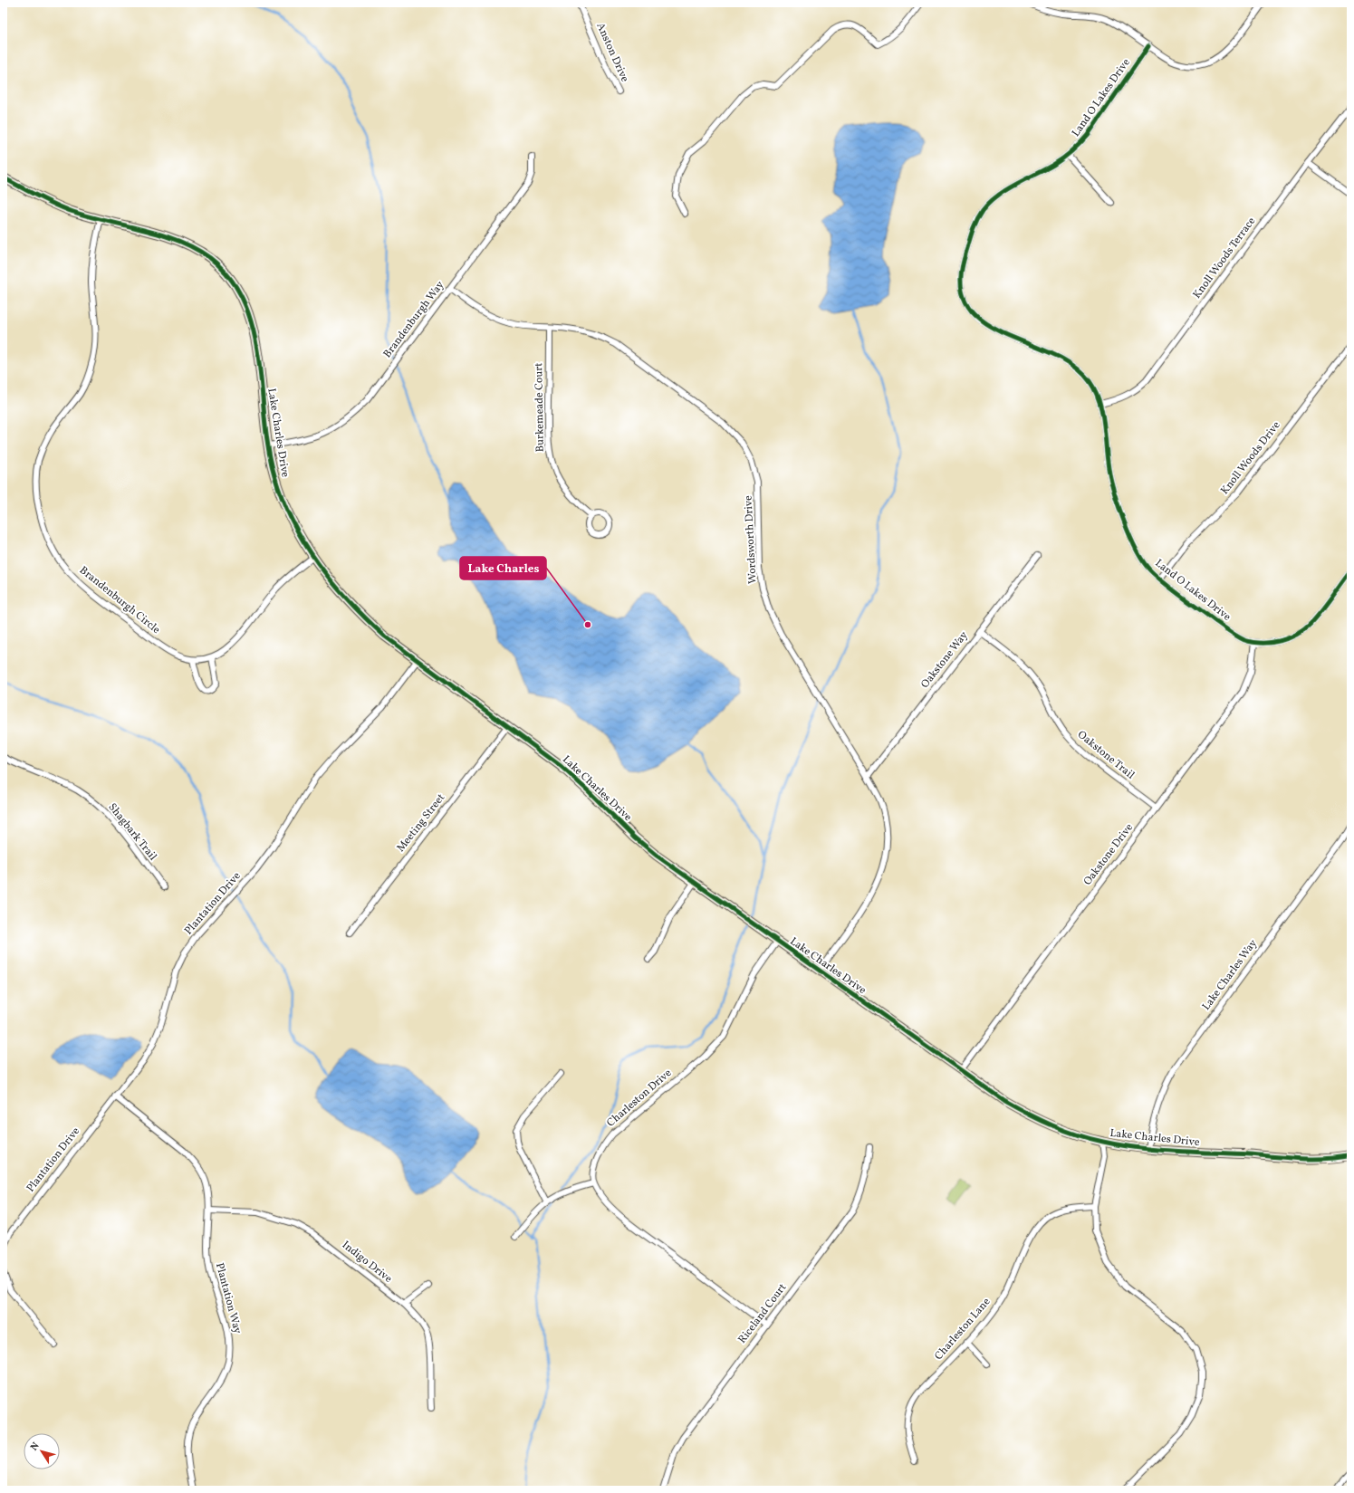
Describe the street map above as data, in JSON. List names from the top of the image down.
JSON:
{
  "streets": {
    "street": [
      "Anston Drive",
      "Land O Lakes Drive",
      "Knoll Woods Terrace",
      "Brandenburgh Way",
      "Burkemeade Court",
      "Lake Charles Drive",
      "Knoll Woods Drive",
      "Wordsworth Drive",
      "Brandenburgh Circle",
      "Oakstone Way",
      "Oakstone Trail",
      "Meeting Street",
      "Shagbark Trail",
      "Oakstone Drive",
      "Plantation Drive",
      "Lake Charles Way",
      "Charleston Drive",
      "Indigo Drive",
      "Plantation Way",
      "Riceland Court",
      "Charleston Lane"
    ]
  },
  "crossings": [
    ["Land O Lakes Drive", "Knoll Woods Terrace"],
    ["Land O Lakes Drive", "Knoll Woods Drive"],
    ["Land O Lakes Drive", "Oakstone Drive"],
    ["Brandenburgh Way", "Lake Charles Drive"],
    ["Brandenburgh Way", "Wordsworth Drive"],
    ["Burkemeade Court", "Wordsworth Drive"],
    ["Lake Charles Drive", "Wordsworth Drive"],
    ["Lake Charles Drive", "Brandenburgh Circle"],
    ["Lake Charles Drive", "Meeting Street"],
    ["Lake Charles Drive", "Oakstone Drive"],
    ["Lake Charles Drive", "Plantation Drive"],
    ["Lake Charles Drive", "Lake Charles Way"],
    ["Lake Charles Drive", "Charleston Drive"],
    ["Wordsworth Drive", "Oakstone Way"],
    ["Oakstone Way", "Oakstone Trail"],
    ["Oakstone Trail", "Oakstone Drive"],
    ["Plantation Drive", "Plantation Way"],
    ["Indigo Drive", "Plantation Way"]
  ],
  "places": ["Lake Charles"],
  "north": "top left"
}
